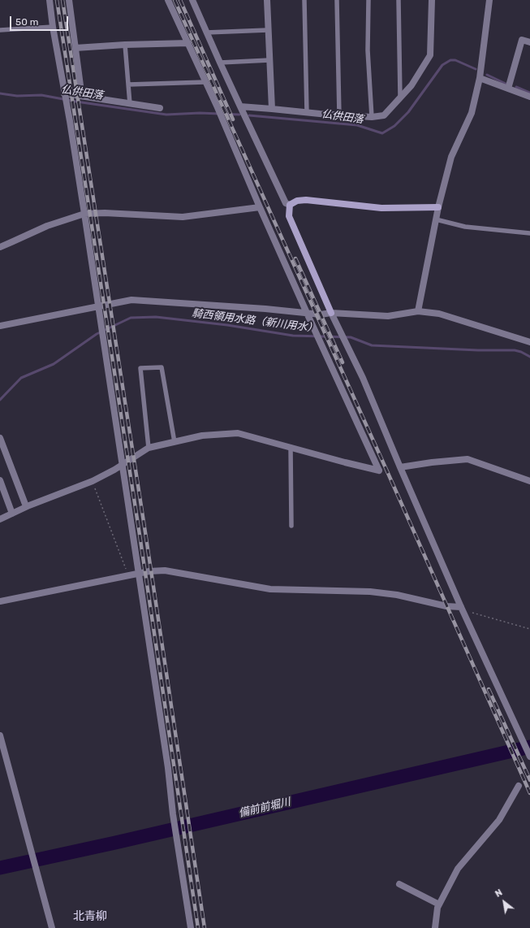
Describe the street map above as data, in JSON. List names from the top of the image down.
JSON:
{
  "districts": ["北青柳"],
  "water": ["仏供田落", "騎西領用水路（新川用水）", "備前前堀川"],
  "scale_bar": "50 m",
  "north": "top left"
}
